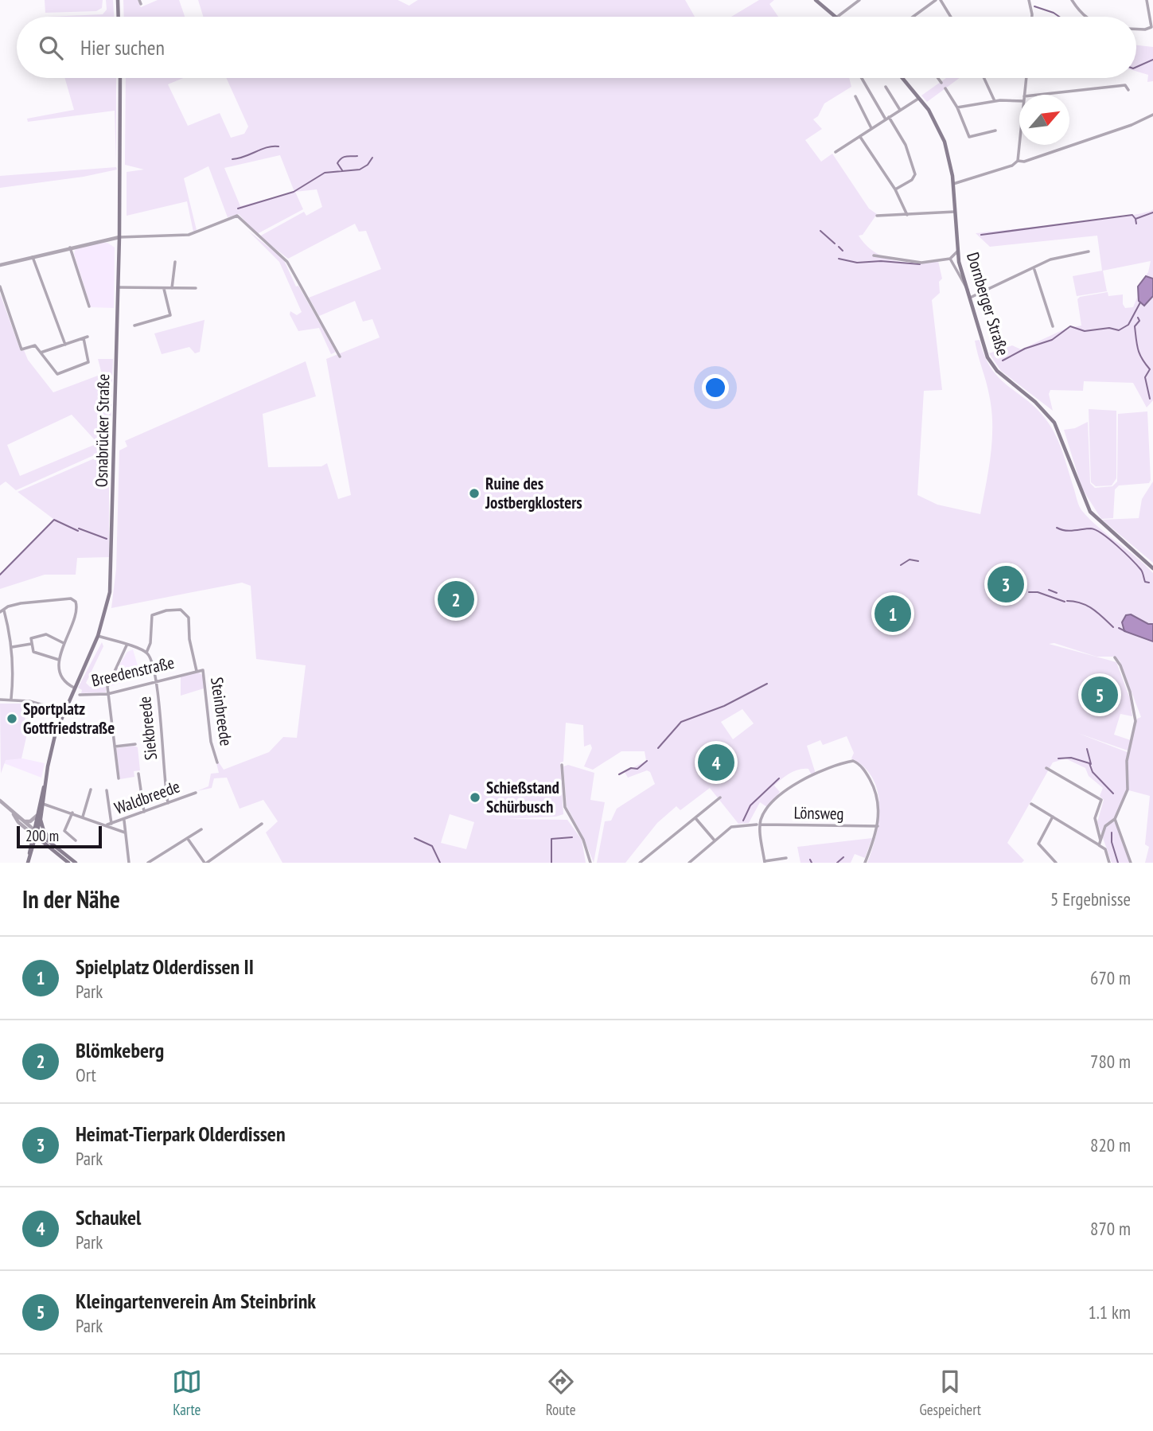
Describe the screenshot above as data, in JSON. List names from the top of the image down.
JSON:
{
  "streets": {
    "main road": ["Dornberger Straße", "Osnabrücker Straße"],
    "street": [
      "Breedenstraße",
      "Steinbreede",
      "Siekbreede",
      "Waldbreede",
      "Lönsweg"
    ]
  },
  "crossings": [
    ["Osnabrücker Straße", "Waldbreede"],
    ["Breedenstraße", "Steinbreede"],
    ["Breedenstraße", "Siekbreede"],
    ["Siekbreede", "Waldbreede"]
  ],
  "places": ["Ruine des Jostbergklosters", "Sportplatz Gottfriedstraße", "Schießstand Schürbusch"],
  "scale_bar": "200 m",
  "north": "top right",
  "page": {
    "search": "Hier suchen",
    "pins": [
      "3",
      "2",
      "1",
      "5",
      "4"
    ],
    "scale": "200 m",
    "heading": ["In der Nähe", "5 Ergebnisse"],
    "list": [
      {
        "mark": "1",
        "name": "Spielplatz Olderdissen II",
        "note": "Park",
        "value": "670 m"
      },
      {
        "mark": "2",
        "name": "Blömkeberg",
        "note": "Ort",
        "value": "780 m"
      },
      {
        "mark": "3",
        "name": "Heimat-Tierpark Olderdissen",
        "note": "Park",
        "value": "820 m"
      },
      {
        "mark": "4",
        "name": "Schaukel",
        "note": "Park",
        "value": "870 m"
      },
      {
        "mark": "5",
        "name": "Kleingartenverein Am Steinbrink",
        "note": "Park",
        "value": "1.1 km"
      }
    ],
    "nav": ["Karte", "Route", "Gespeichert"]
  }
}
